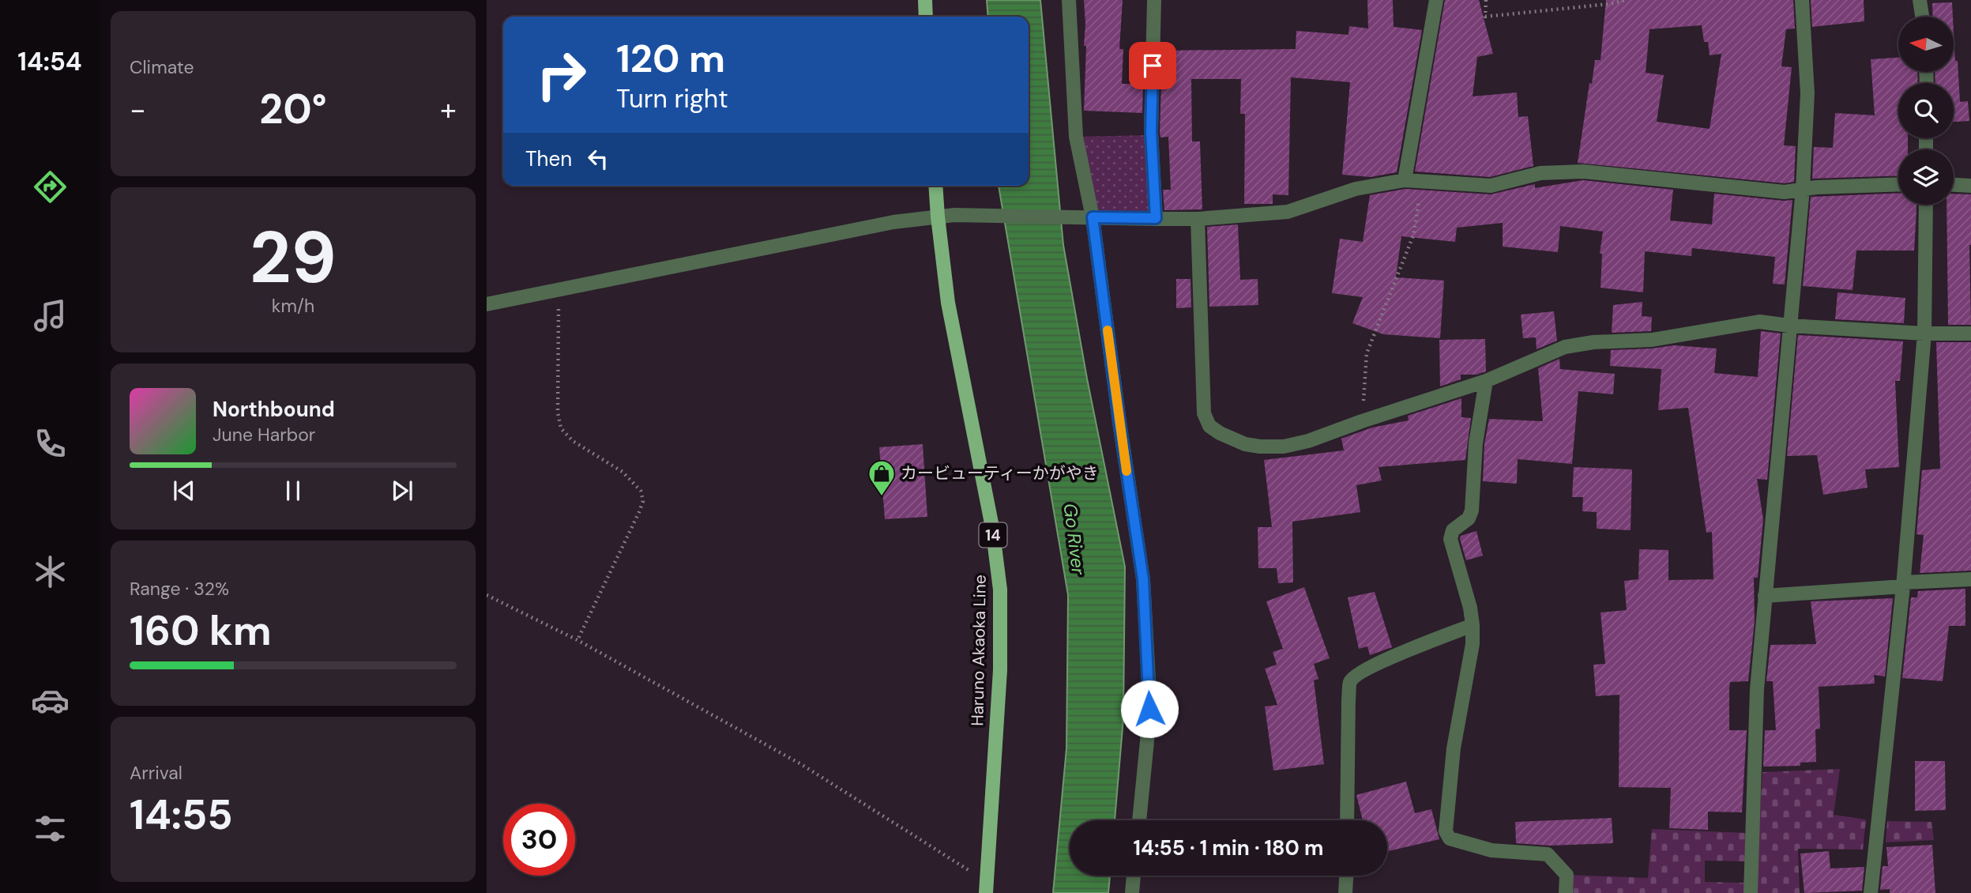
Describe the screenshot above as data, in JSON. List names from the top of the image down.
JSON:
{
  "streets": {
    "main road": ["14", "Haruno Akaoka Line"]
  },
  "water": ["Go River"],
  "places": {
    "shop": ["カービューティーかがやき"]
  },
  "north": "left",
  "page": {
    "tabs": "14:54",
    "tile": [
      "Climate",
      ["29", "km/h"],
      ["Range · 32%", "160 km"],
      ["Arrival", "14:55"]
    ],
    "turn": ["120 m", "Turn right"],
    "heat": ["−", "20°", "+"],
    "then": "Then",
    "song": ["Northbound", "June Harbor"],
    "limit": "30",
    "trip": "14:55 · 1 min · 180 m"
  }
}
